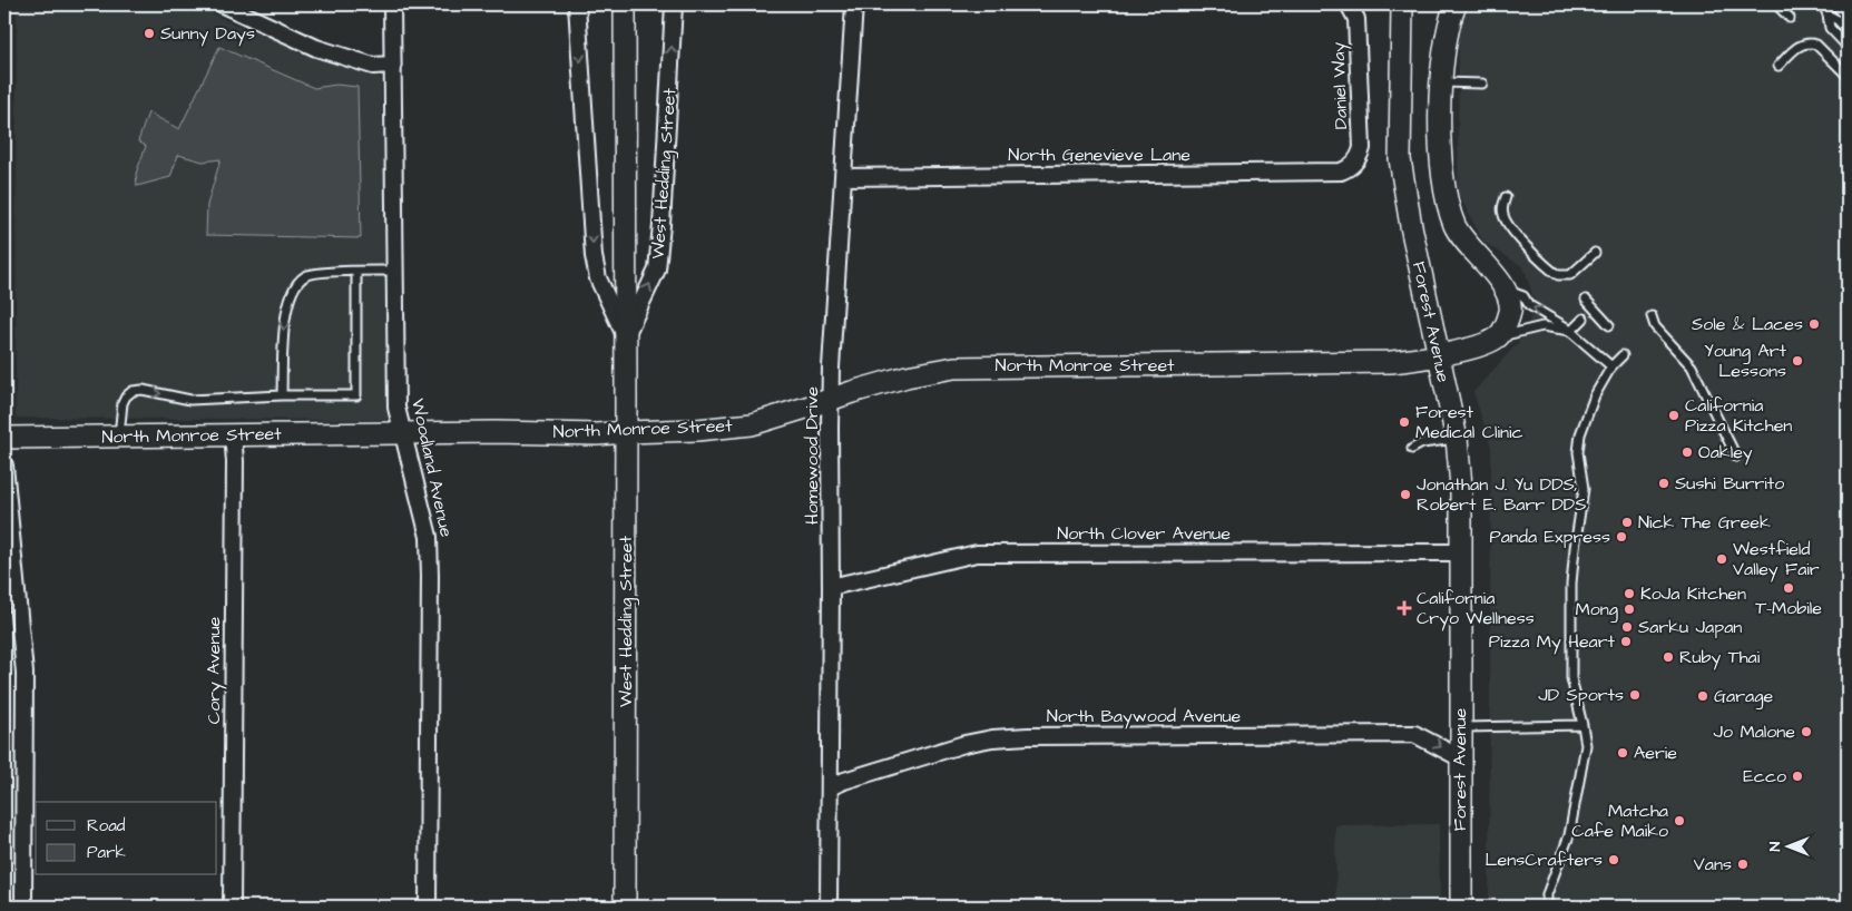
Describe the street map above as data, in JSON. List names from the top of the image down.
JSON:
{
  "streets": {
    "main road": ["West Hedding Street", "Forest Avenue", "North Monroe Street"],
    "street": [
      "Daniel Way",
      "North Genevieve Lane",
      "Homewood Drive",
      "Woodland Avenue",
      "North Clover Avenue",
      "Cory Avenue",
      "North Baywood Avenue"
    ]
  },
  "crossings": [
    ["Daniel Way", "North Genevieve Lane"],
    ["North Genevieve Lane", "Homewood Drive"],
    ["West Hedding Street", "North Monroe Street"],
    ["Forest Avenue", "North Monroe Street"],
    ["Forest Avenue", "North Clover Avenue"],
    ["Forest Avenue", "North Baywood Avenue"],
    ["North Monroe Street", "Homewood Drive"],
    ["North Monroe Street", "Woodland Avenue"],
    ["North Monroe Street", "Cory Avenue"],
    ["Homewood Drive", "North Clover Avenue"],
    ["Homewood Drive", "North Baywood Avenue"]
  ],
  "one_way": ["North Baywood Avenue"],
  "places": {
    "other": [
      "Sunny Days",
      "Sole & Laces",
      "Young Art Lessons",
      "California Pizza Kitchen",
      "Forest Medical Clinic",
      "Oakley",
      "Sushi Burrito",
      "Jonathan J. Yu DDS, Robert E. Barr DDS",
      "Nick The Greek",
      "Panda Express",
      "Westfield Valley Fair",
      "T-Mobile",
      "KoJa Kitchen",
      "Mong",
      "Sarku Japan",
      "Pizza My Heart",
      "Ruby Thai",
      "JD Sports",
      "Garage",
      "Jo Malone",
      "Aerie",
      "Ecco",
      "Matcha Cafe Maiko",
      "LensCrafters",
      "Vans"
    ],
    "health": ["California Cryo Wellness"]
  },
  "legend": ["Road", "Park"],
  "north": "left"
}
